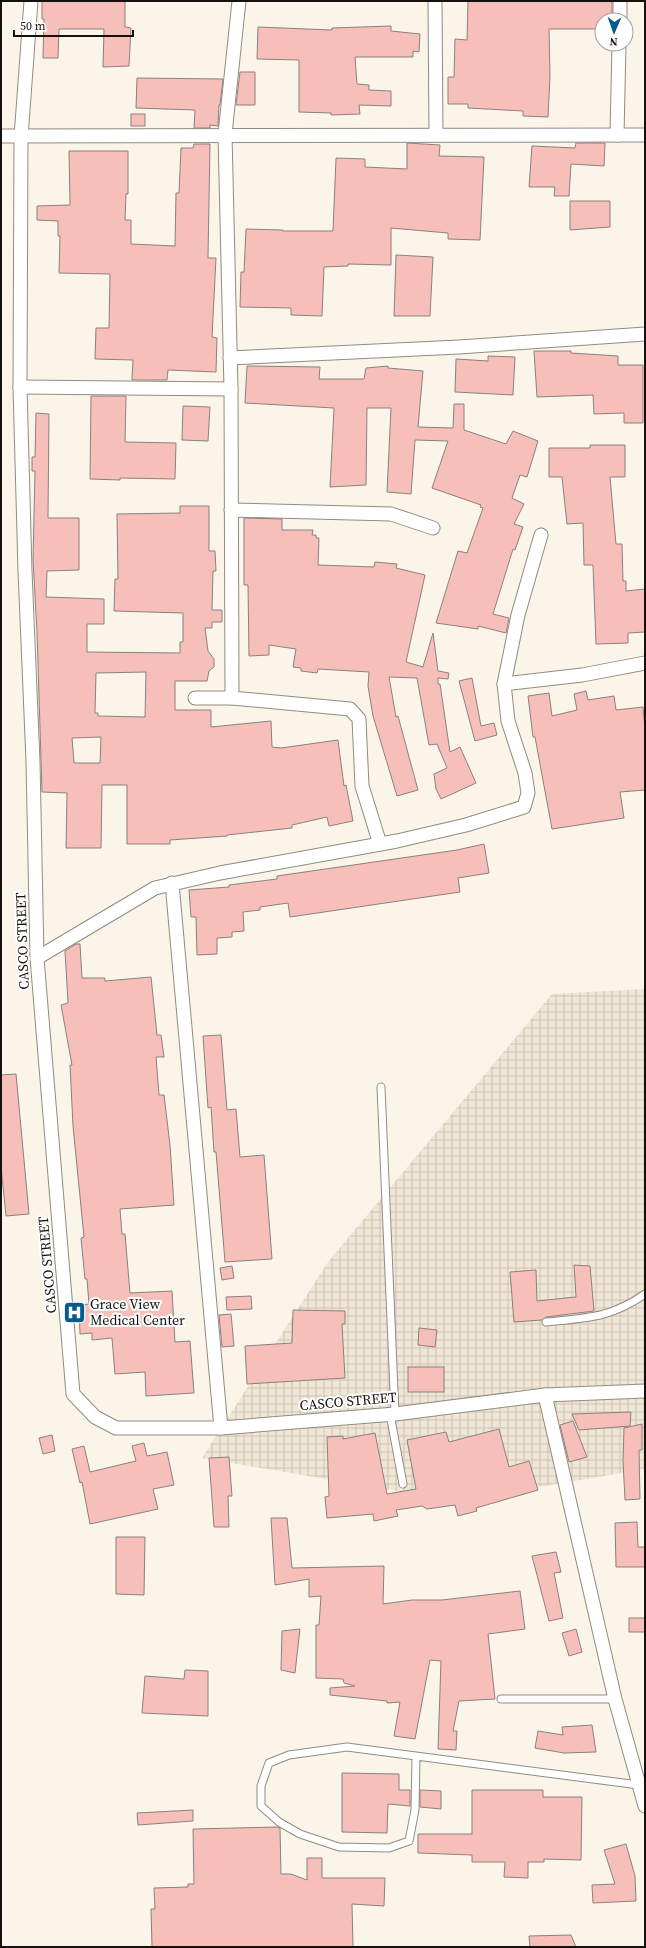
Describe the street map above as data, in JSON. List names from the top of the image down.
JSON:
{
  "streets": {
    "street": ["CASCO STREET"]
  },
  "places": {
    "hospital": ["Grace View Medical Center"]
  },
  "scale_bar": "50 m",
  "north": "bottom"
}
